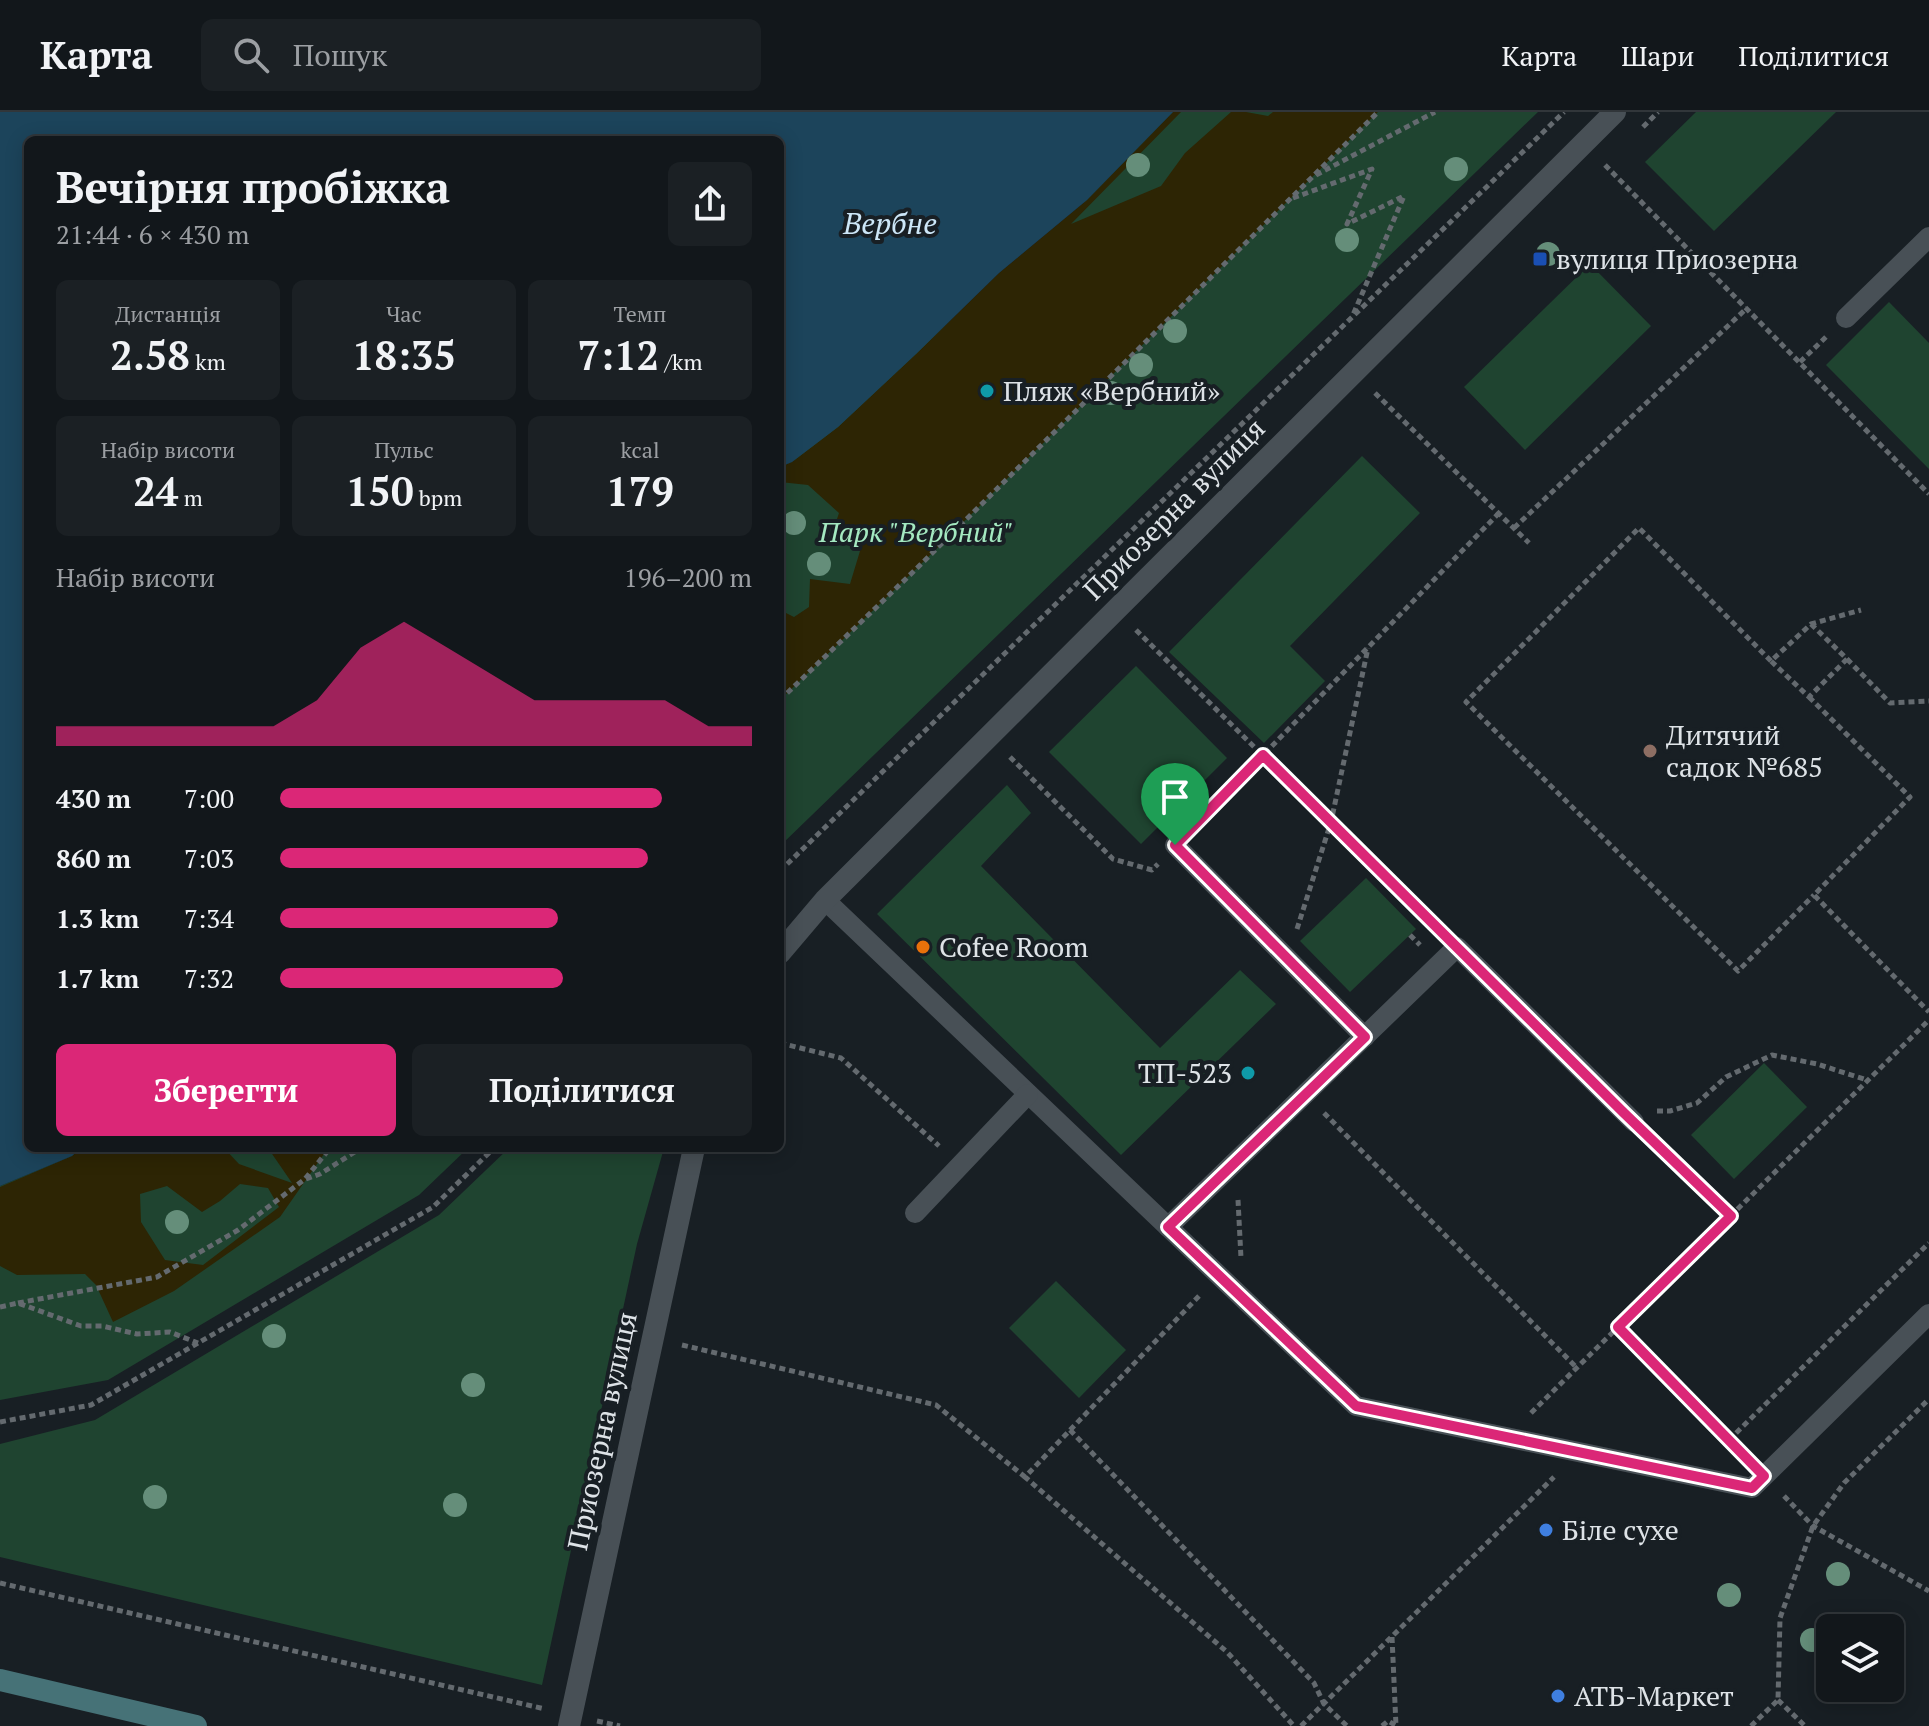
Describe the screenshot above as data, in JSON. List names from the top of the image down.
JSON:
{
  "streets": {
    "street": ["Приозерна вулиця"]
  },
  "water": ["Вербне"],
  "parks": ["Парк \"Вербний\""],
  "places": {
    "transit": ["вулиця Приозерна"],
    "other": [
      "Пляж «Вербний»",
      "Дитячий садок №685",
      "Cofee Room",
      "ТП-523",
      "Біле сухе",
      "АТБ-Маркет"
    ]
  },
  "page": {
    "header": "Карта",
    "search": "Пошук",
    "nav": ["Карта", "Шари", "Поділитися"],
    "heading": ["Вечірня пробіжка", "21:44 · 6 × 430 m"],
    "stats": [
      ["Дистанція", "2.58 km"],
      ["Час", "18:35"],
      ["Темп", "7:12 /km"],
      ["Набір висоти", "24 m"],
      ["Пульс", "150 bpm"],
      ["kcal", "179"]
    ],
    "chart": ["Набір висоти", "196–200 m"],
    "list": [
      {
        "name": "430 m",
        "note": "7:00"
      },
      {
        "name": "860 m",
        "note": "7:03"
      },
      {
        "name": "1.3 km",
        "note": "7:34"
      },
      {
        "name": "1.7 km",
        "note": "7:32"
      }
    ],
    "buttons": ["Зберегти", "Поділитися"]
  }
}
